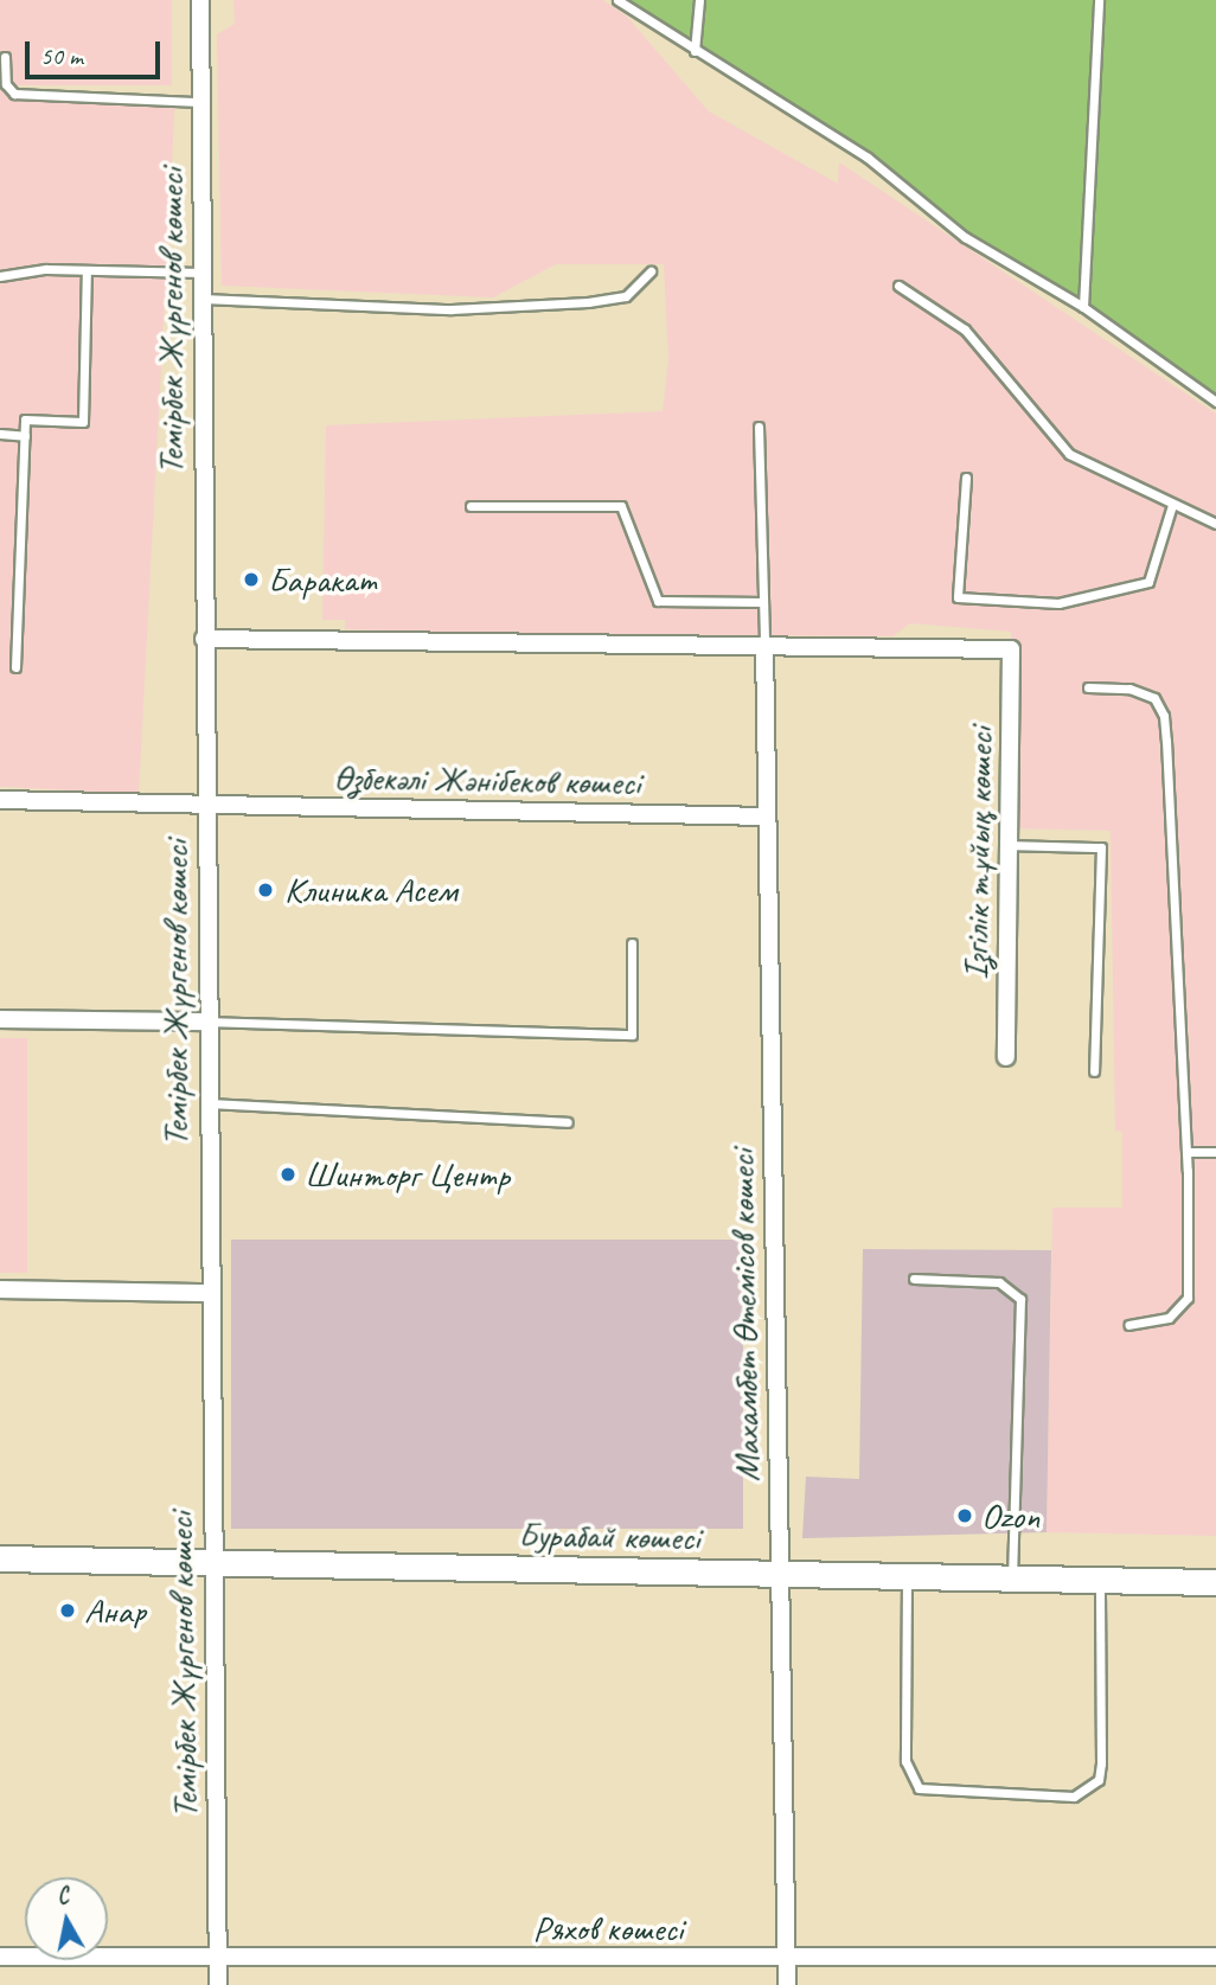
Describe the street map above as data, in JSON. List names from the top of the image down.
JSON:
{
  "streets": {
    "street": [
      "Темірбек Жүргенов көшесі",
      "Өзбекәлі Жәнібеков көшесі",
      "Ізгілік тұйық көшесі",
      "Махамбет Өтемісов көшесі",
      "Бурабай көшесі",
      "Ряхов көшесі"
    ]
  },
  "crossings": [
    ["Темірбек Жүргенов көшесі", "Өзбекәлі Жәнібеков көшесі"],
    ["Темірбек Жүргенов көшесі", "Бурабай көшесі"],
    ["Темірбек Жүргенов көшесі", "Ряхов көшесі"],
    ["Өзбекәлі Жәнібеков көшесі", "Махамбет Өтемісов көшесі"],
    ["Ізгілік тұйық көшесі", "Махамбет Өтемісов көшесі"],
    ["Махамбет Өтемісов көшесі", "Бурабай көшесі"],
    ["Махамбет Өтемісов көшесі", "Ряхов көшесі"]
  ],
  "places": [
    "Баракат",
    "Клиника Асем",
    "Шинторг Центр",
    "Ozon",
    "Анар"
  ],
  "scale_bar": "50 m",
  "north": "top"
}
